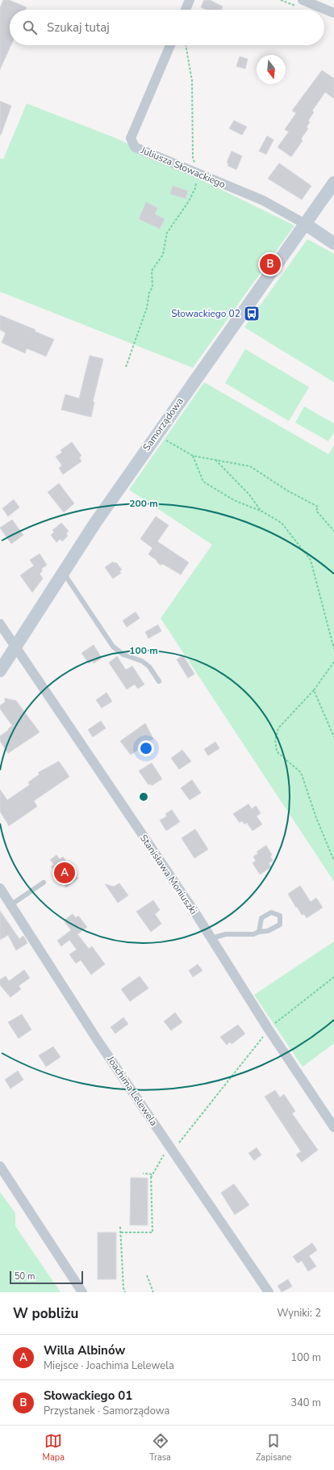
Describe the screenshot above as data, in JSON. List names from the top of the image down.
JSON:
{
  "streets": {
    "street": [
      "Juliusza Słowackiego",
      "Samorządowa",
      "Stanisława Moniuszki",
      "Joachima Lelewela"
    ]
  },
  "crossings": [
    ["Juliusza Słowackiego", "Samorządowa"],
    ["Samorządowa", "Stanisława Moniuszki"]
  ],
  "places": {
    "bus stop": ["Słowackiego 02"]
  },
  "scale_bar": "50 m",
  "north": "bottom",
  "page": {
    "search": "Szukaj tutaj",
    "pins": ["B", "A"],
    "scale": "50 m",
    "heading": ["W pobliżu", "Wyniki: 2"],
    "list": [
      {
        "mark": "A",
        "name": "Willa Albinów",
        "note": "Miejsce · Joachima Lelewela",
        "value": "100 m"
      },
      {
        "mark": "B",
        "name": "Słowackiego 01",
        "note": "Przystanek · Samorządowa",
        "value": "340 m"
      }
    ],
    "nav": ["Mapa", "Trasa", "Zapisane"]
  },
  "rings": ["200 m", "100 m"]
}
